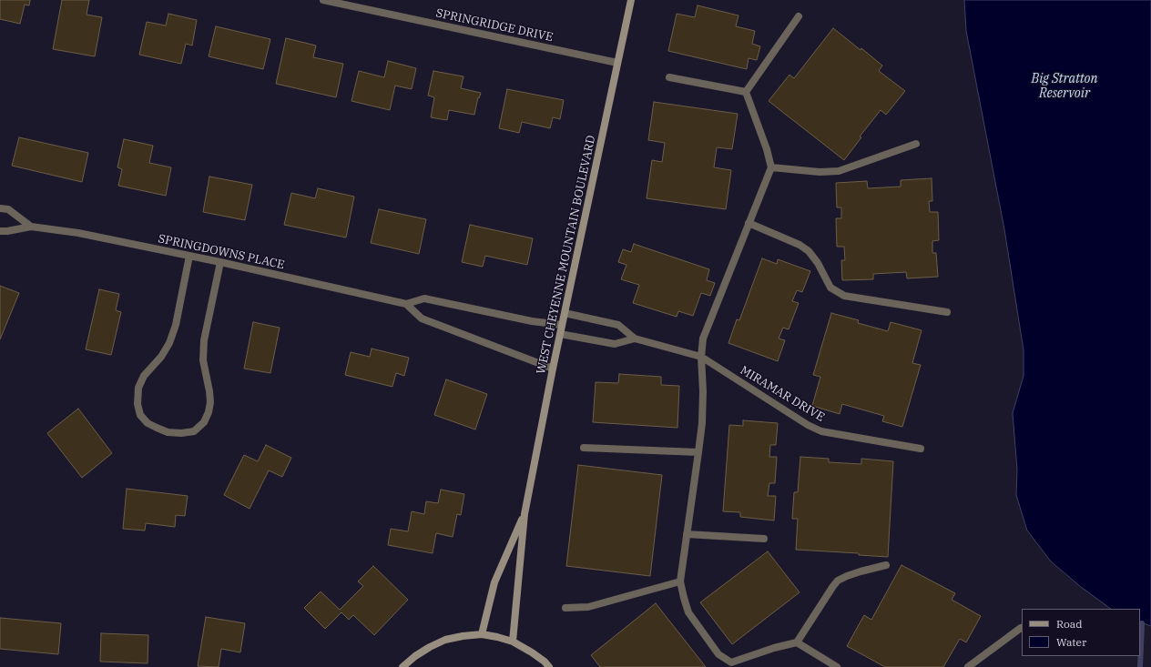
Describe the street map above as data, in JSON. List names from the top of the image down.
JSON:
{
  "streets": {
    "street": [
      "SPRINGRIDGE DRIVE",
      "SPRINGDOWNS PLACE",
      "WEST CHEYENNE MOUNTAIN BOULEVARD",
      "MIRAMAR DRIVE"
    ]
  },
  "crossings": [
    ["SPRINGRIDGE DRIVE", "WEST CHEYENNE MOUNTAIN BOULEVARD"],
    ["SPRINGDOWNS PLACE", "WEST CHEYENNE MOUNTAIN BOULEVARD"],
    ["WEST CHEYENNE MOUNTAIN BOULEVARD", "MIRAMAR DRIVE"]
  ],
  "water": ["Big Stratton Reservoir"],
  "legend": ["Road", "Water"]
}
